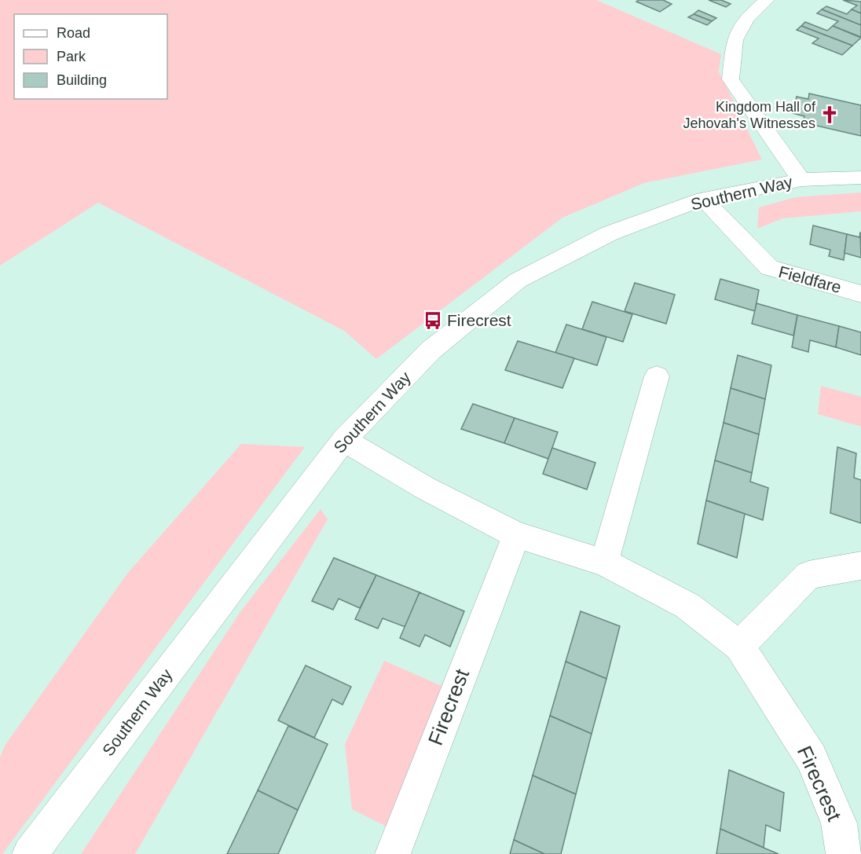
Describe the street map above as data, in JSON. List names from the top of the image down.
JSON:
{
  "streets": {
    "street": ["Southern Way", "Fieldfare", "Firecrest"]
  },
  "crossings": [
    ["Southern Way", "Fieldfare"],
    ["Southern Way", "Firecrest"]
  ],
  "places": {
    "church": ["Kingdom Hall of Jehovah's Witnesses"],
    "bus stop": ["Firecrest"]
  },
  "legend": ["Road", "Park", "Building"]
}
